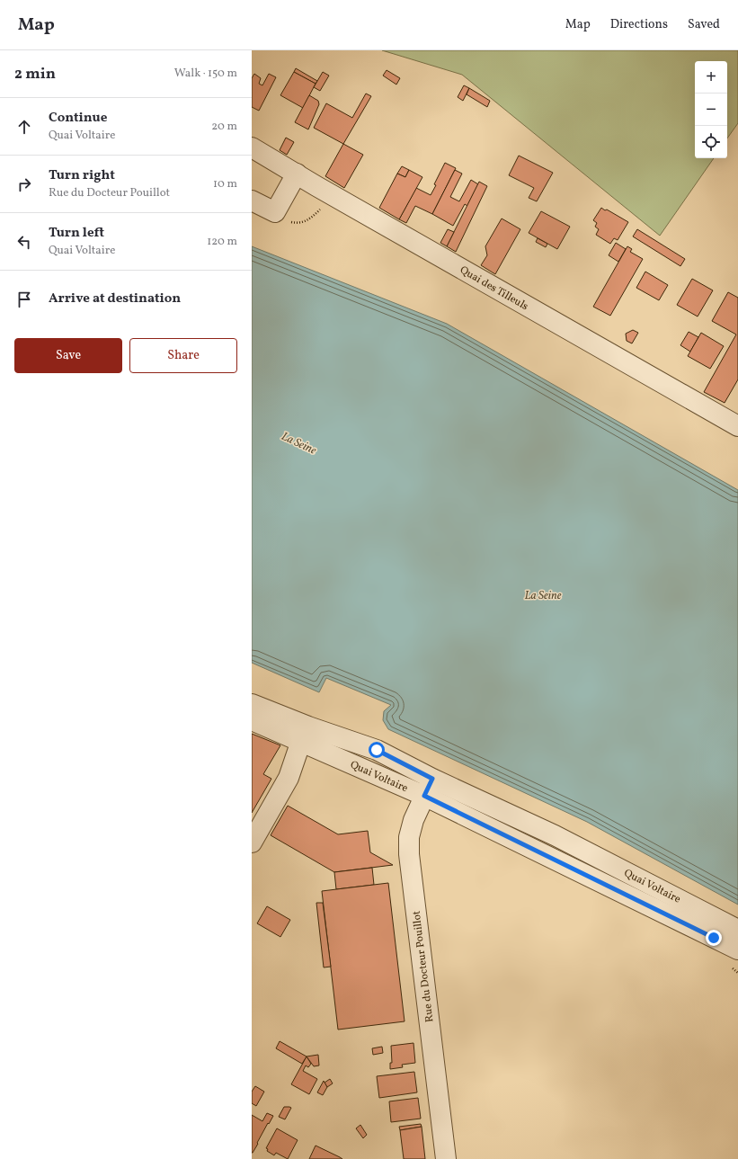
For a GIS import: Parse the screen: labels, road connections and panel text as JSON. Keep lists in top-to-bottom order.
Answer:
{
  "streets": {
    "street": ["Quai des Tilleuls", "Quai Voltaire", "Rue du Docteur Pouillot"]
  },
  "crossings": [
    ["Quai Voltaire", "Rue du Docteur Pouillot"]
  ],
  "water": ["La Seine"],
  "page": {
    "header": "Map",
    "nav": ["Map", "Directions", "Saved"],
    "heading": ["2 min", "Walk · 150 m"],
    "map_buttons": ["+", "−"],
    "list": [
      ["Continue", "Quai Voltaire", "20 m"],
      ["Turn right", "Rue du Docteur Pouillot", "10 m"],
      ["Turn left", "Quai Voltaire", "120 m"],
      "Arrive at destination"
    ],
    "buttons": ["Save", "Share"]
  }
}
